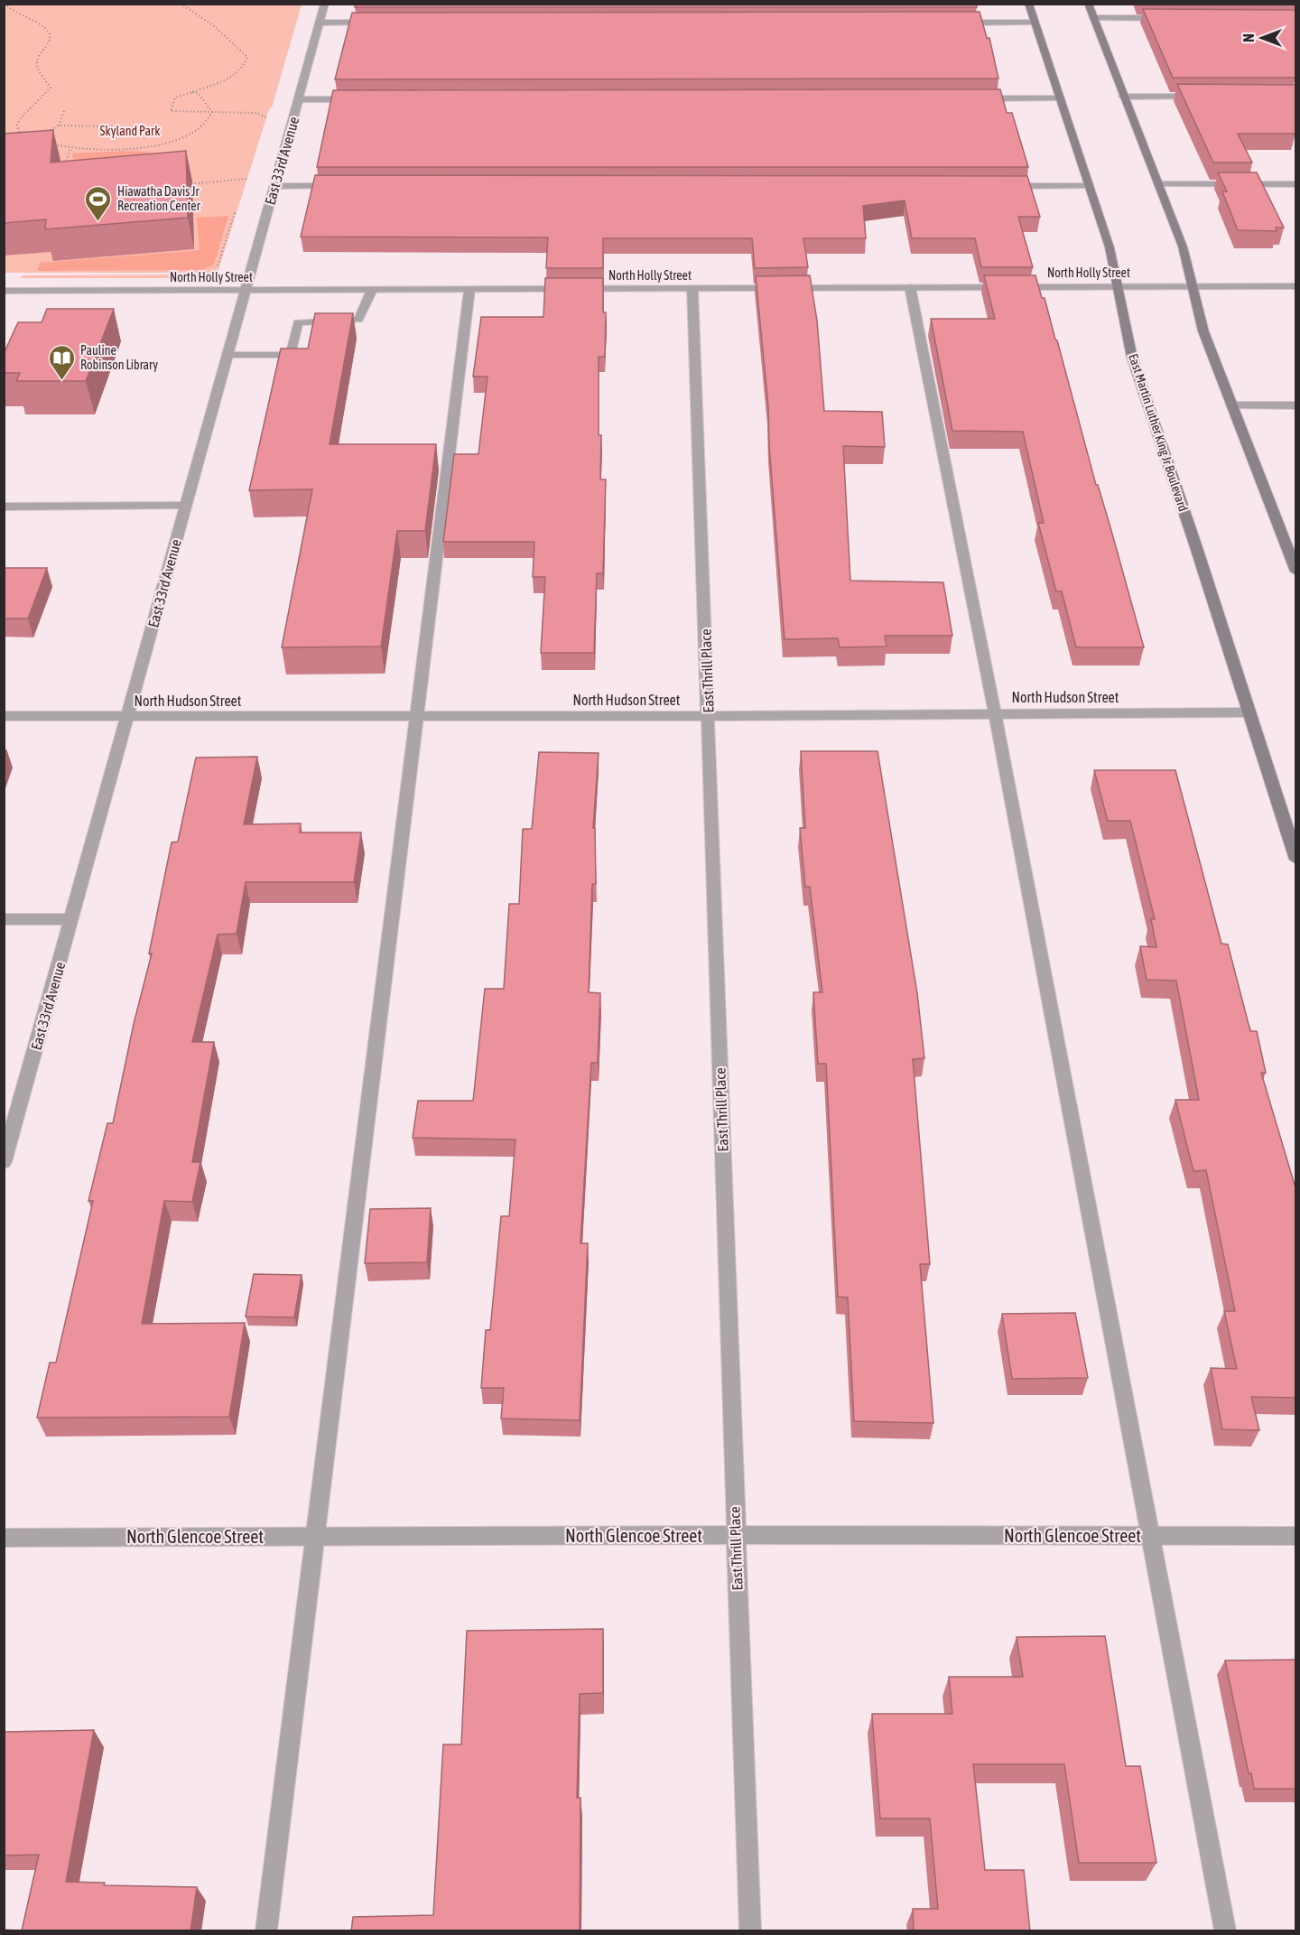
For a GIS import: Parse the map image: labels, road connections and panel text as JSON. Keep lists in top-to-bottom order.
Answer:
{
  "streets": {
    "main road": ["East Martin Luther King Jr Boulevard"],
    "street": [
      "East 33rd Avenue",
      "North Holly Street",
      "East Thrill Place",
      "North Hudson Street",
      "North Glencoe Street"
    ]
  },
  "crossings": [
    ["East 33rd Avenue", "North Holly Street"],
    ["East 33rd Avenue", "North Hudson Street"],
    ["North Holly Street", "East Martin Luther King Jr Boulevard"],
    ["North Holly Street", "East Thrill Place"],
    ["East Martin Luther King Jr Boulevard", "North Hudson Street"],
    ["East Thrill Place", "North Hudson Street"],
    ["East Thrill Place", "North Glencoe Street"]
  ],
  "parks": ["Skyland Park"],
  "places": {
    "sports": ["Hiawatha Davis Jr Recreation Center"],
    "library": ["Pauline Robinson Library"]
  },
  "north": "left"
}
